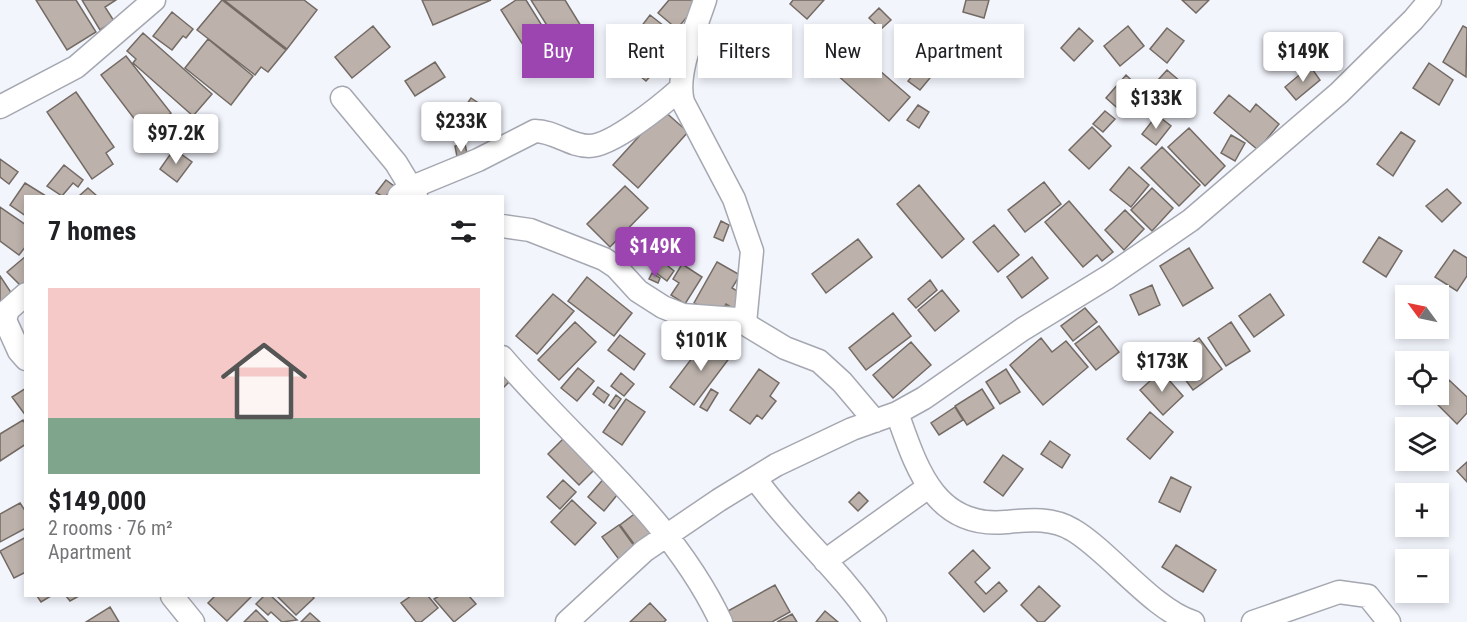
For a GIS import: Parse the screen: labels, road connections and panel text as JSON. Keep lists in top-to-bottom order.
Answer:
{
  "north": "top left",
  "page": {
    "chip": [
      "Buy",
      "Rent",
      "Filters",
      "New",
      "Apartment"
    ],
    "price": [
      "$149K",
      "$133K",
      "$233K",
      "$97.2K",
      "$149K",
      "$101K",
      "$173K"
    ],
    "heading": "7 homes",
    "list": [
      {
        "name": "$149,000",
        "note": "2 rooms · 76 m² · Apartment"
      }
    ],
    "map_buttons": ["+", "−"]
  }
}
